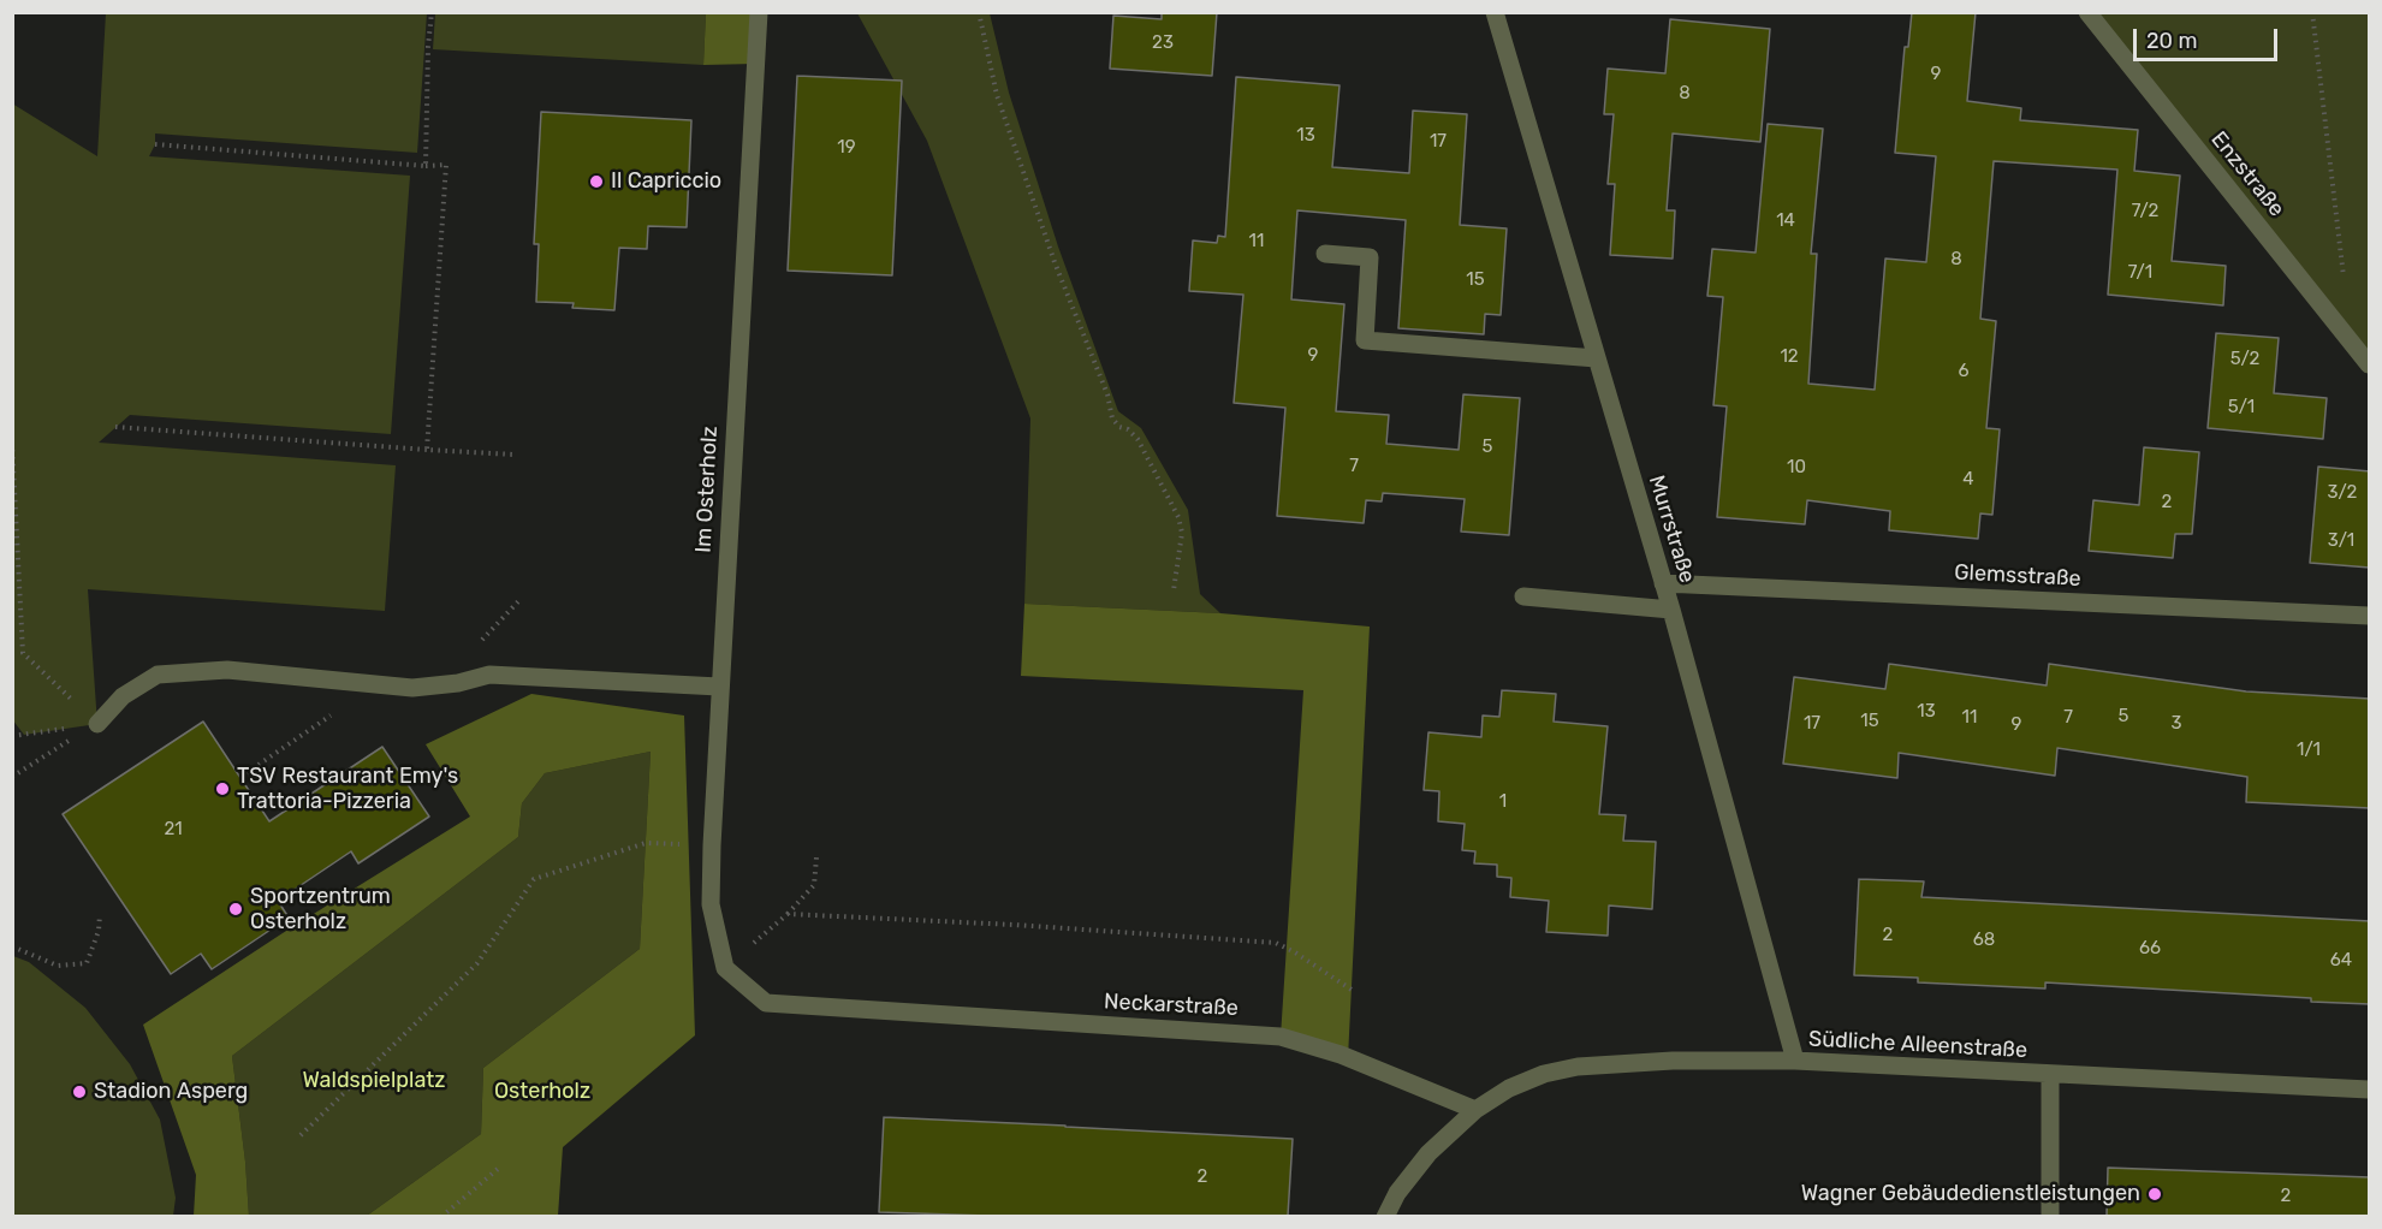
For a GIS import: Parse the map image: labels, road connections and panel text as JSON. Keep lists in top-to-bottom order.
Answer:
{
  "streets": {
    "street": [
      "Enzstraße",
      "Im Osterholz",
      "Murrstraße",
      "Glemsstraße",
      "Neckarstraße",
      "Südliche Alleenstraße"
    ]
  },
  "crossings": [
    ["Im Osterholz", "Neckarstraße"],
    ["Murrstraße", "Glemsstraße"],
    ["Murrstraße", "Südliche Alleenstraße"],
    ["Neckarstraße", "Südliche Alleenstraße"]
  ],
  "parks": ["Waldspielplatz", "Osterholz"],
  "places": [
    "Il Capriccio",
    "TSV Restaurant Emy's Trattoria-Pizzeria",
    "Sportzentrum Osterholz",
    "Stadion Asperg",
    "Wagner Gebäudedienstleistungen"
  ],
  "house_numbers": [
    "23",
    "9",
    "8",
    "13",
    "17",
    "19",
    "7/2",
    "14",
    "11",
    "8",
    "7/1",
    "15",
    "9",
    "12",
    "5/2",
    "6",
    "5/1",
    "5",
    "7",
    "10",
    "4",
    "3/2",
    "2",
    "3/1",
    "13",
    "5",
    "11",
    "7",
    "15",
    "17",
    "3",
    "9",
    "1/1",
    "1",
    "21",
    "2",
    "68",
    "66",
    "64",
    "2",
    "2"
  ],
  "scale_bar": "20 m"
}
